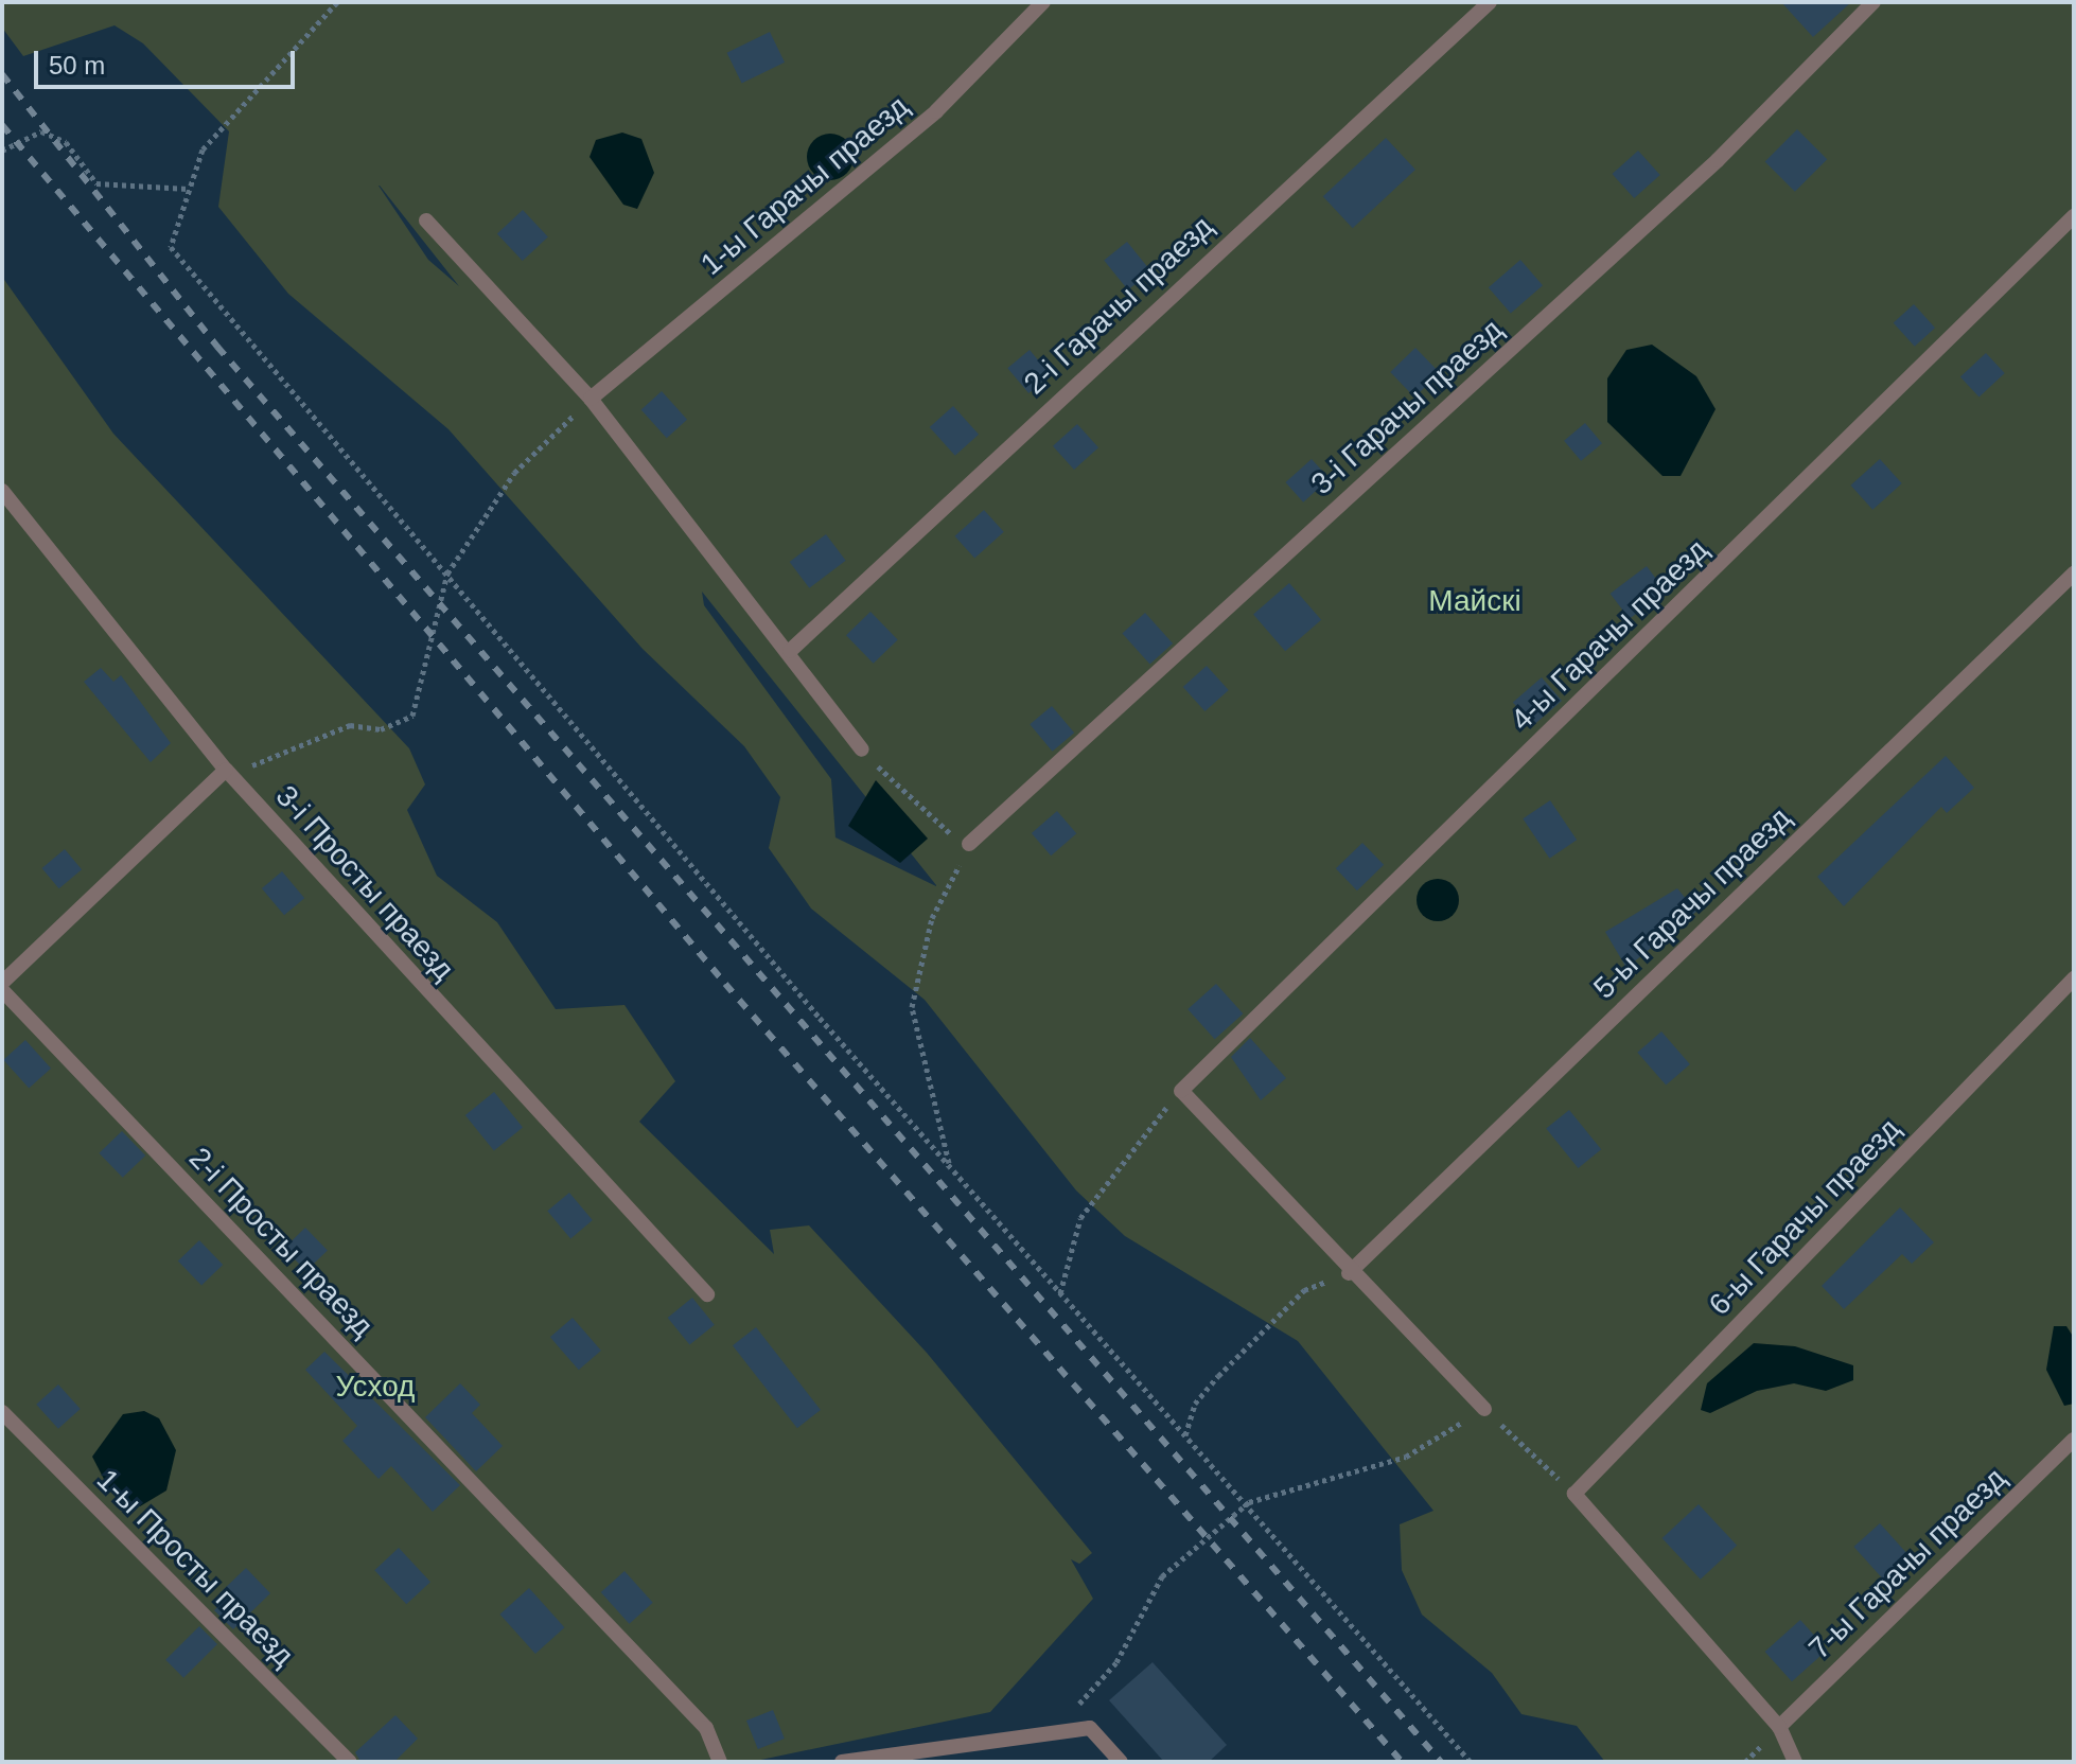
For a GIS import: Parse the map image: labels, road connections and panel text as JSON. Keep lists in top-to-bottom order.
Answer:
{
  "streets": {
    "lane": [
      "1-ы Гарачы праезд",
      "2-і Гарачы праезд",
      "3-і Гарачы праезд",
      "4-ы Гарачы праезд",
      "3-і Просты праезд",
      "5-ы Гарачы праезд",
      "6-ы Гарачы праезд",
      "2-і Просты праезд",
      "7-ы Гарачы праезд",
      "1-ы Просты праезд"
    ]
  },
  "parks": ["Майскі", "Усход"],
  "scale_bar": "50 m"
}
